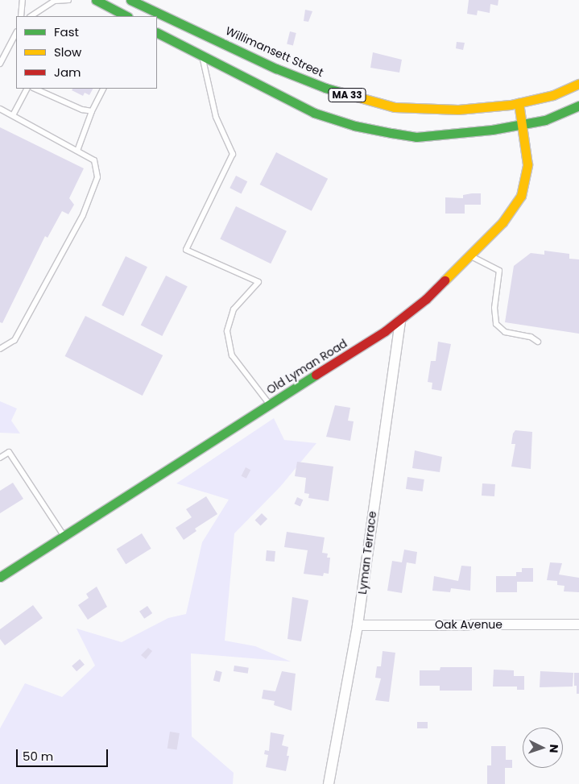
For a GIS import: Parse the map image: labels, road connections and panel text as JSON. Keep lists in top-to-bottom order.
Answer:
{
  "streets": {
    "main road": ["Willimansett Street", "MA 33", "Old Lyman Road"],
    "street": ["Lyman Terrace", "Oak Avenue"]
  },
  "crossings": [
    ["Willimansett Street", "Old Lyman Road"],
    ["MA 33", "Old Lyman Road"],
    ["Old Lyman Road", "Lyman Terrace"],
    ["Lyman Terrace", "Oak Avenue"]
  ],
  "legend": ["Fast", "Slow", "Jam"],
  "scale_bar": "50 m",
  "north": "right"
}
